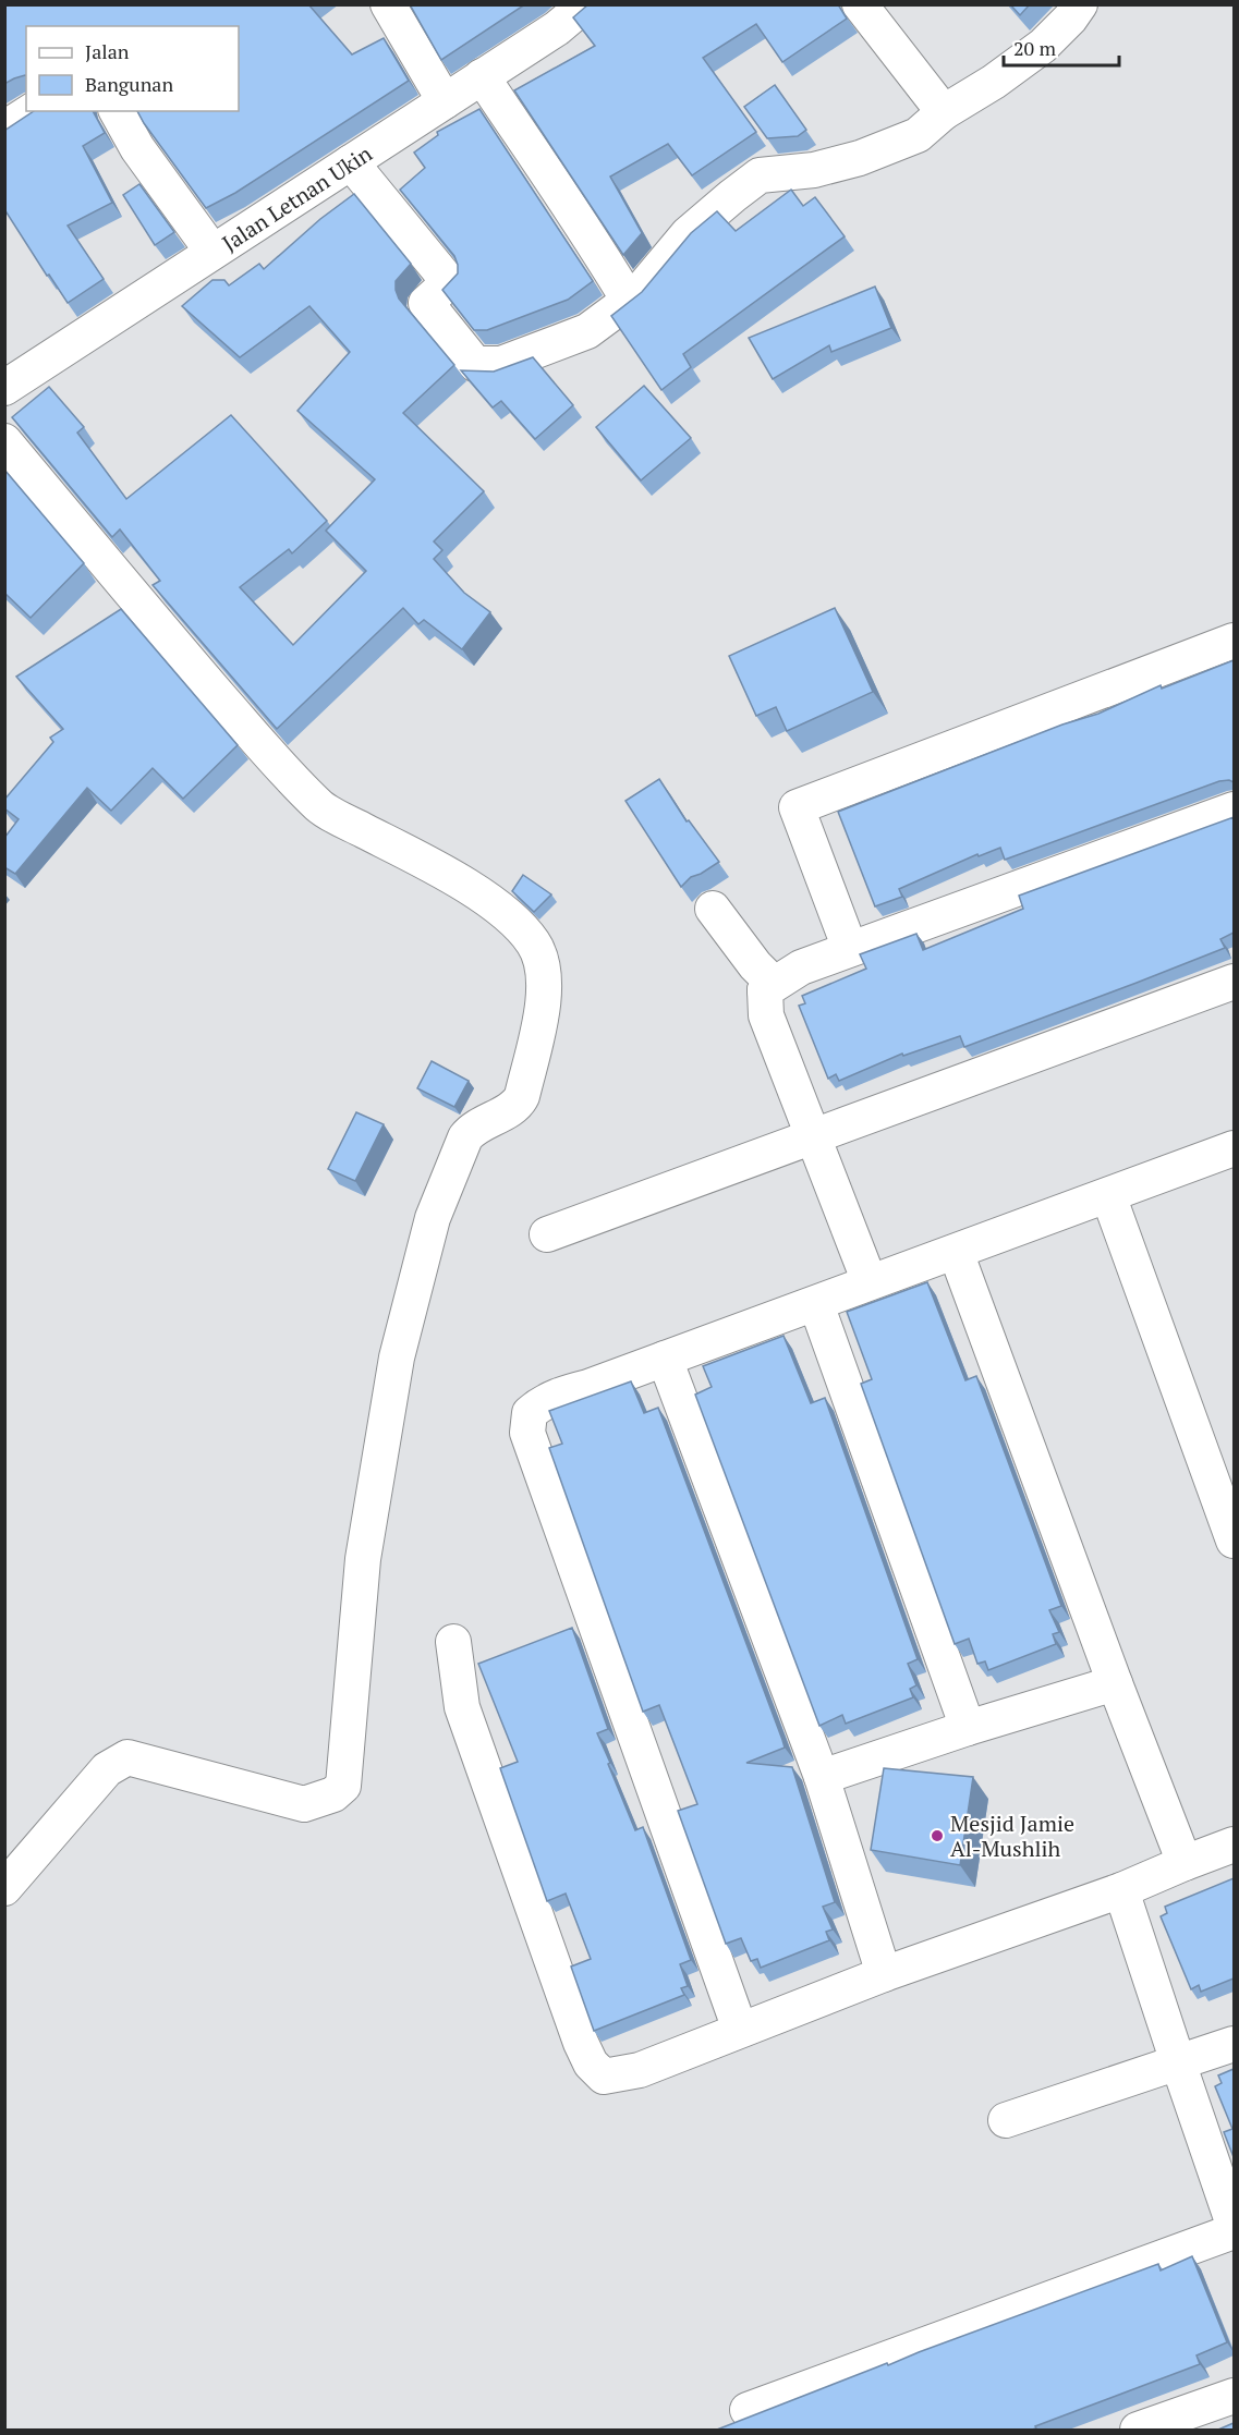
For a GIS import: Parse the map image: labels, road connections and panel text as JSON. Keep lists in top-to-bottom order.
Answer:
{
  "streets": {
    "street": ["Jalan Letnan Ukin"]
  },
  "places": ["Mesjid Jamie Al-Mushlih"],
  "legend": ["Jalan", "Bangunan"],
  "scale_bar": "20 m"
}
